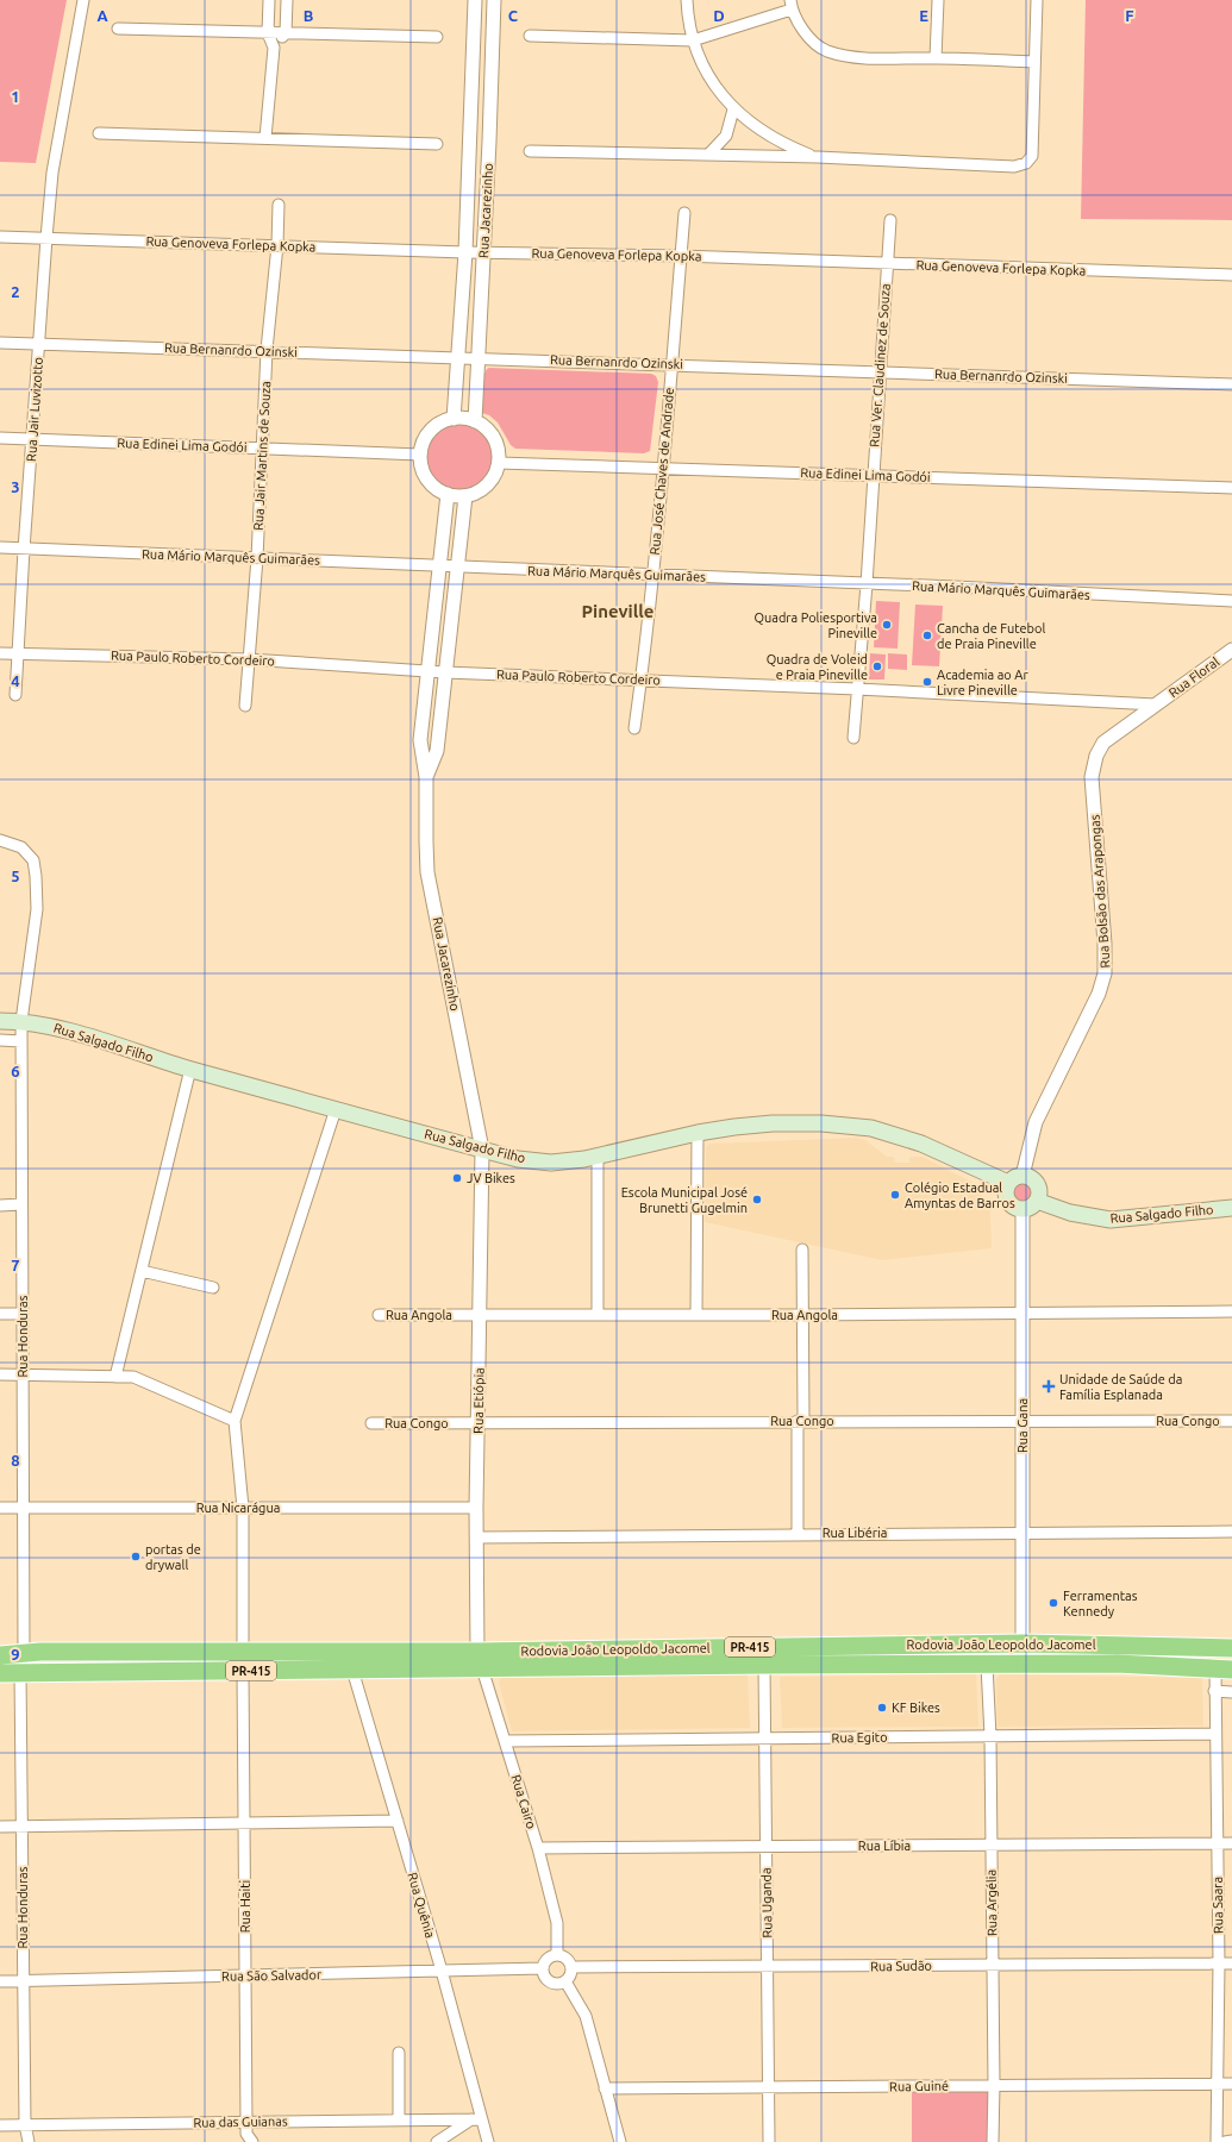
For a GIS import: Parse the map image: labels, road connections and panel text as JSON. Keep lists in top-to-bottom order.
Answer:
{
  "streets": {
    "highway": ["Rodovia João Leopoldo Jacomel", "PR-415"],
    "main road": ["Rua Salgado Filho"],
    "street": [
      "Rua Jacarezinho",
      "Rua Genoveva Forlepa Kopka",
      "Rua Bernanrdo Ozinski",
      "Rua Ver. Claudinez de Souza",
      "Rua Jair Luvizotto",
      "Rua Edinei Lima Godói",
      "Rua Jair Martins de Souza",
      "Rua José Chaves de Andrade",
      "Rua Mário Marquês Guimarães",
      "Rua Paulo Roberto Cordeiro",
      "Rua Floral",
      "Rua Bolsão das Arapongas",
      "Rua Angola",
      "Rua Honduras",
      "Rua Etiópia",
      "Rua Congo",
      "Rua Gana",
      "Rua Nicarágua",
      "Rua Libéria",
      "Rua Egito",
      "Rua Cairo",
      "Rua Líbia",
      "Rua Uganda",
      "Rua Argélia",
      "Rua Quênia",
      "Rua Saara",
      "Rua Haiti",
      "Rua Sudão",
      "Rua São Salvador",
      "Rua Guiné",
      "Rua das Guianas"
    ]
  },
  "crossings": [
    ["Rua Jacarezinho", "Rua Genoveva Forlepa Kopka"],
    ["Rua Jacarezinho", "Rua Bernanrdo Ozinski"],
    ["Rua Jacarezinho", "Rua Edinei Lima Godói"],
    ["Rua Jacarezinho", "Rua Mário Marquês Guimarães"],
    ["Rua Jacarezinho", "Rua Paulo Roberto Cordeiro"],
    ["Rua Jacarezinho", "Rua Salgado Filho"],
    ["Rua Jacarezinho", "Rua Etiópia"],
    ["Rua Genoveva Forlepa Kopka", "Rua Ver. Claudinez de Souza"],
    ["Rua Genoveva Forlepa Kopka", "Rua Jair Luvizotto"],
    ["Rua Genoveva Forlepa Kopka", "Rua Jair Martins de Souza"],
    ["Rua Genoveva Forlepa Kopka", "Rua José Chaves de Andrade"],
    ["Rua Bernanrdo Ozinski", "Rua Ver. Claudinez de Souza"],
    ["Rua Bernanrdo Ozinski", "Rua Jair Luvizotto"],
    ["Rua Bernanrdo Ozinski", "Rua Jair Martins de Souza"],
    ["Rua Bernanrdo Ozinski", "Rua José Chaves de Andrade"],
    ["Rua Ver. Claudinez de Souza", "Rua Edinei Lima Godói"],
    ["Rua Ver. Claudinez de Souza", "Rua Mário Marquês Guimarães"],
    ["Rua Ver. Claudinez de Souza", "Rua Paulo Roberto Cordeiro"],
    ["Rua Jair Luvizotto", "Rua Edinei Lima Godói"],
    ["Rua Jair Luvizotto", "Rua Mário Marquês Guimarães"],
    ["Rua Jair Luvizotto", "Rua Paulo Roberto Cordeiro"],
    ["Rua Edinei Lima Godói", "Rua Jair Martins de Souza"],
    ["Rua Edinei Lima Godói", "Rua José Chaves de Andrade"],
    ["Rua Jair Martins de Souza", "Rua Mário Marquês Guimarães"],
    ["Rua Jair Martins de Souza", "Rua Paulo Roberto Cordeiro"],
    ["Rua José Chaves de Andrade", "Rua Mário Marquês Guimarães"],
    ["Rua José Chaves de Andrade", "Rua Paulo Roberto Cordeiro"],
    ["Rua Paulo Roberto Cordeiro", "Rua Floral"],
    ["Rua Paulo Roberto Cordeiro", "Rua Bolsão das Arapongas"],
    ["Rua Floral", "Rua Bolsão das Arapongas"],
    ["Rua Bolsão das Arapongas", "Rua Salgado Filho"],
    ["Rua Bolsão das Arapongas", "Rua Gana"],
    ["Rua Salgado Filho", "Rua Honduras"],
    ["Rua Salgado Filho", "Rua Etiópia"],
    ["Rua Salgado Filho", "Rua Gana"],
    ["Rua Angola", "Rua Etiópia"],
    ["Rua Angola", "Rua Gana"],
    ["Rua Honduras", "Rua Nicarágua"],
    ["Rua Honduras", "Rodovia João Leopoldo Jacomel"],
    ["Rua Honduras", "Rua São Salvador"],
    ["Rua Honduras", "Rua das Guianas"],
    ["Rua Etiópia", "Rua Congo"],
    ["Rua Etiópia", "Rua Nicarágua"],
    ["Rua Etiópia", "Rua Libéria"],
    ["Rua Etiópia", "Rodovia João Leopoldo Jacomel"],
    ["Rua Etiópia", "Rua Cairo"],
    ["Rua Congo", "Rua Gana"],
    ["Rua Gana", "Rua Libéria"],
    ["Rua Gana", "Rodovia João Leopoldo Jacomel"],
    ["Rodovia João Leopoldo Jacomel", "Rua Cairo"],
    ["Rodovia João Leopoldo Jacomel", "Rua Uganda"],
    ["Rodovia João Leopoldo Jacomel", "Rua Argélia"],
    ["Rodovia João Leopoldo Jacomel", "Rua Quênia"],
    ["Rodovia João Leopoldo Jacomel", "Rua Saara"],
    ["Rodovia João Leopoldo Jacomel", "Rua Haiti"],
    ["Rua Egito", "Rua Cairo"],
    ["Rua Egito", "Rua Uganda"],
    ["Rua Egito", "Rua Argélia"],
    ["Rua Egito", "Rua Saara"],
    ["Rua Cairo", "Rua Líbia"],
    ["Rua Cairo", "Rua Sudão"],
    ["Rua Cairo", "Rua São Salvador"],
    ["Rua Líbia", "Rua Uganda"],
    ["Rua Líbia", "Rua Argélia"],
    ["Rua Líbia", "Rua Saara"],
    ["Rua Uganda", "Rua Sudão"],
    ["Rua Uganda", "Rua Guiné"],
    ["Rua Argélia", "Rua Sudão"],
    ["Rua Argélia", "Rua Guiné"],
    ["Rua Quênia", "Rua São Salvador"],
    ["Rua Quênia", "Rua das Guianas"],
    ["Rua Saara", "Rua Sudão"],
    ["Rua Saara", "Rua Guiné"],
    ["Rua Haiti", "Rua São Salvador"],
    ["Rua Haiti", "Rua das Guianas"],
    ["Rua Sudão", "Rua São Salvador"]
  ],
  "districts": ["Pineville"],
  "places": {
    "other": [
      "Quadra Poliesportiva Pineville",
      "Cancha de Futebol de Praia Pineville",
      "Quadra de Voleid e Praia Pineville",
      "Academia ao Ar Livre Pineville",
      "JV Bikes",
      "Colégio Estadual Amyntas de Barros",
      "Escola Municipal José Brunetti Gugelmin",
      "portas de drywall",
      "Ferramentas Kennedy",
      "KF Bikes"
    ],
    "health": ["Unidade de Saúde da Família Esplanada"]
  },
  "grid": {
    "columns": [
      "A",
      "B",
      "C",
      "D",
      "E",
      "F"
    ],
    "rows": [
      "1",
      "2",
      "3",
      "4",
      "5",
      "6",
      "7",
      "8",
      "9"
    ]
  }
}
